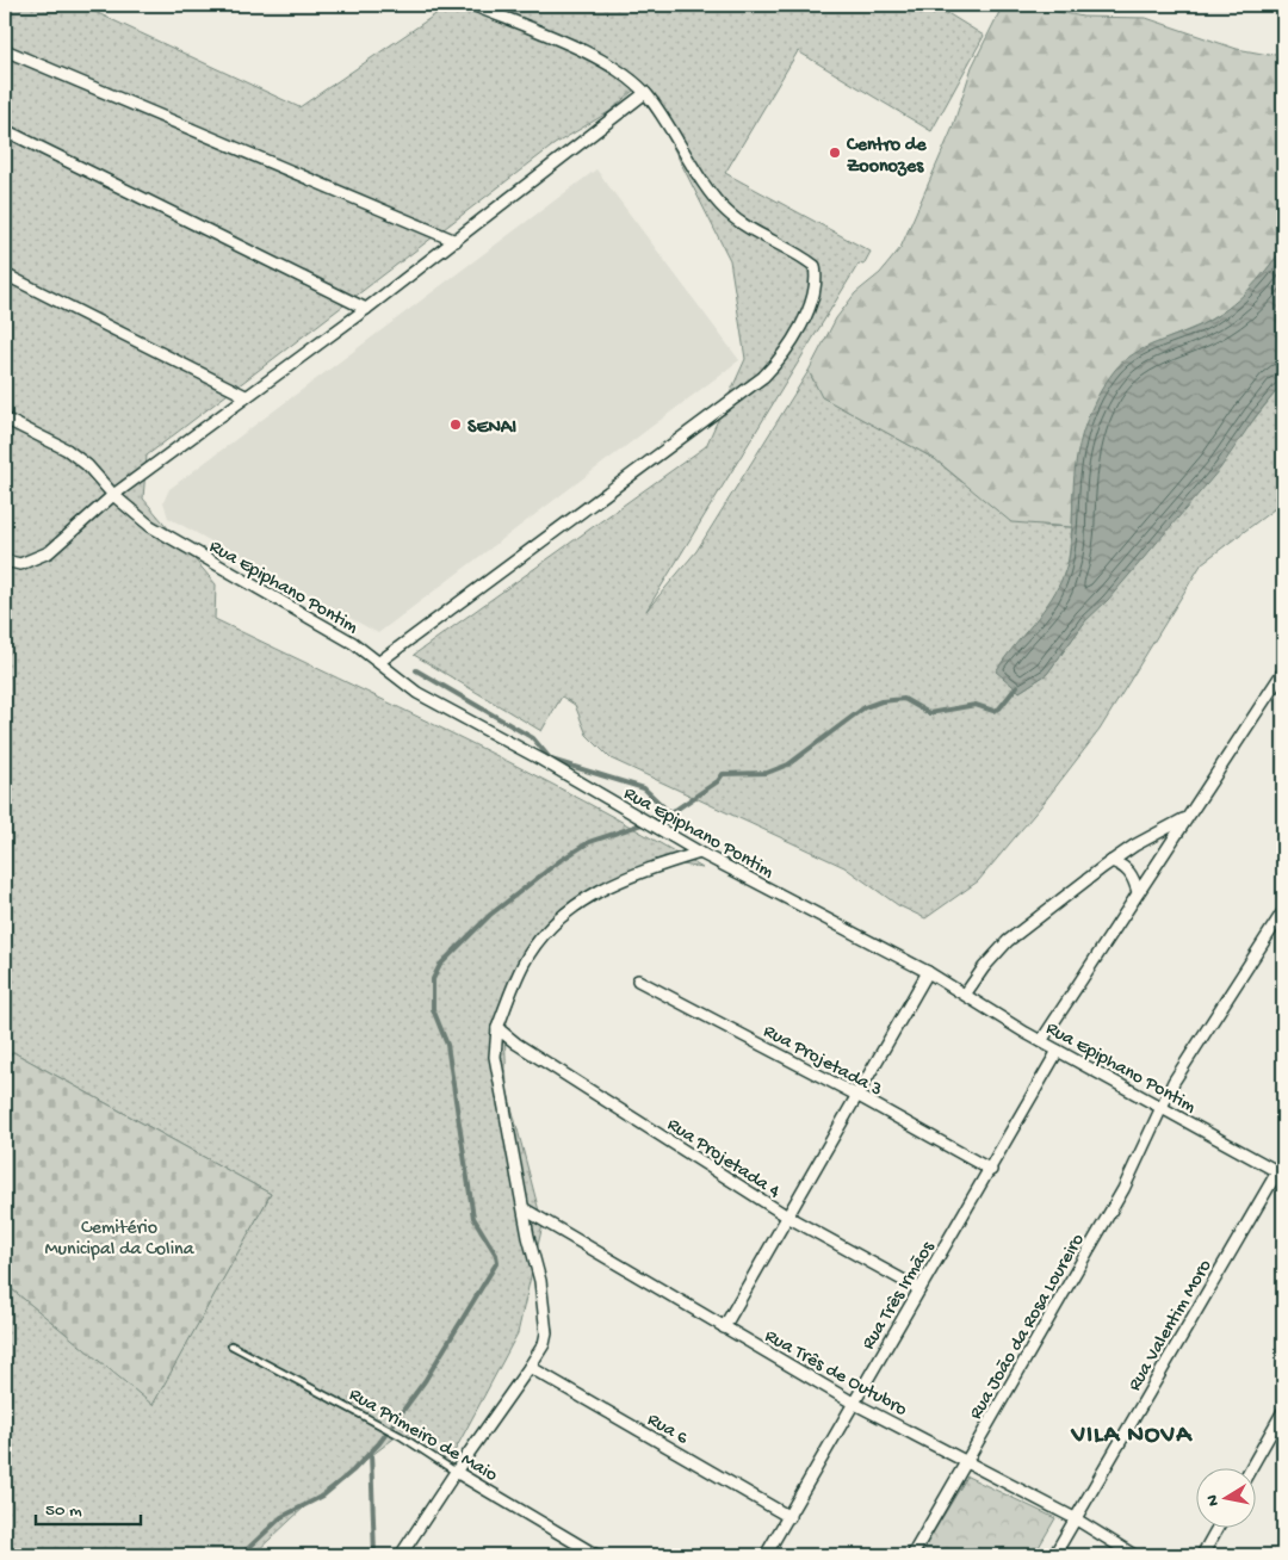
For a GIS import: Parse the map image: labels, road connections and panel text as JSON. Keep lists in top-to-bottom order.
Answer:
{
  "streets": {
    "street": [
      "Rua Epiphano Pontim",
      "Rua Projetada 3",
      "Rua Projetada 4",
      "Rua Três Irmãos",
      "Rua Valentim Moro",
      "Rua João da Rosa Loureiro",
      "Rua Três de Outubro",
      "Rua 6",
      "Rua Primeiro de Maio"
    ]
  },
  "crossings": [
    ["Rua Epiphano Pontim", "Rua Três Irmãos"],
    ["Rua Epiphano Pontim", "Rua Valentim Moro"],
    ["Rua Epiphano Pontim", "Rua João da Rosa Loureiro"],
    ["Rua Projetada 3", "Rua Três Irmãos"],
    ["Rua Projetada 4", "Rua Três Irmãos"],
    ["Rua Três Irmãos", "Rua Três de Outubro"],
    ["Rua Três Irmãos", "Rua 6"],
    ["Rua Valentim Moro", "Rua Três de Outubro"],
    ["Rua João da Rosa Loureiro", "Rua Três de Outubro"]
  ],
  "districts": ["VILA NOVA"],
  "parks": ["Cemitério Municipal da Colina"],
  "places": ["Centro de Zoonozes", "SENAI"],
  "scale_bar": "50 m",
  "north": "left"
}
